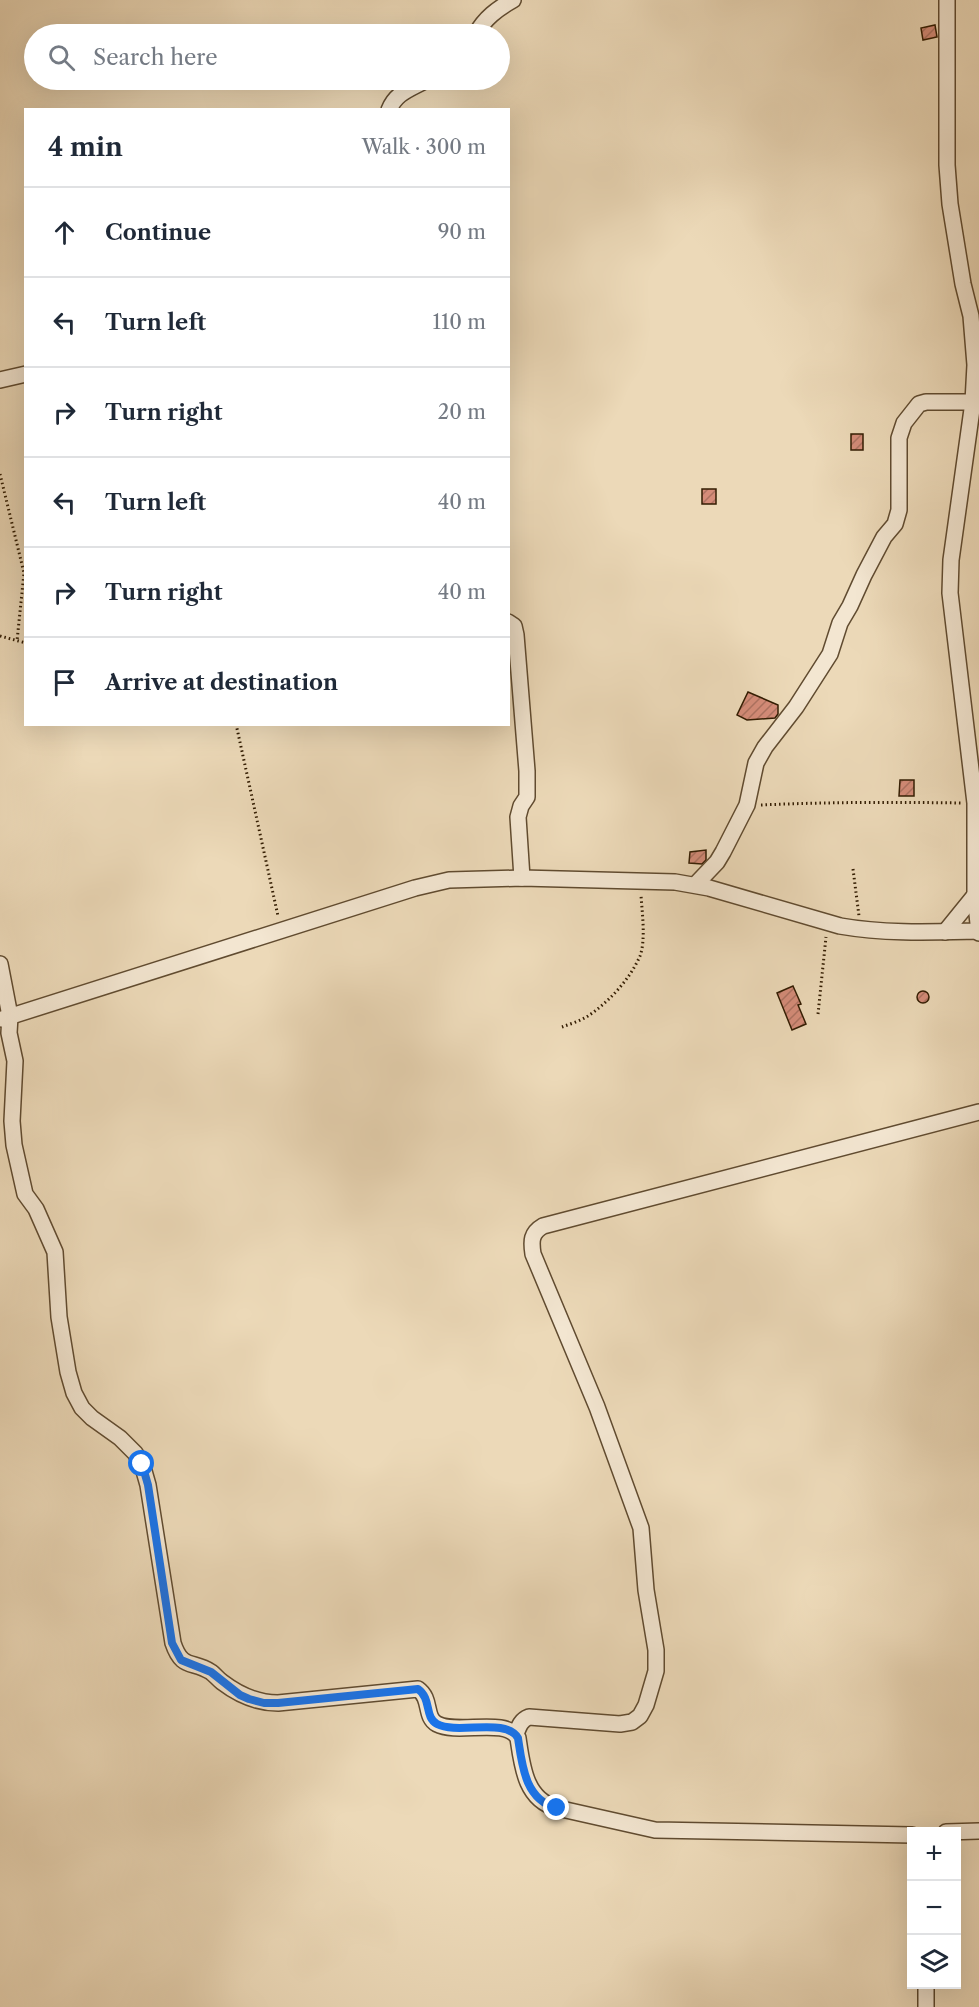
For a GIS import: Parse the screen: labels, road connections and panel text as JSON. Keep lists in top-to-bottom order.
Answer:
{
  "page": {
    "search": "Search here",
    "heading": ["4 min", "Walk · 300 m"],
    "list": [
      ["Continue", "90 m"],
      ["Turn left", "110 m"],
      ["Turn right", "20 m"],
      ["Turn left", "40 m"],
      ["Turn right", "40 m"],
      "Arrive at destination"
    ],
    "map_buttons": ["+", "−"]
  }
}
